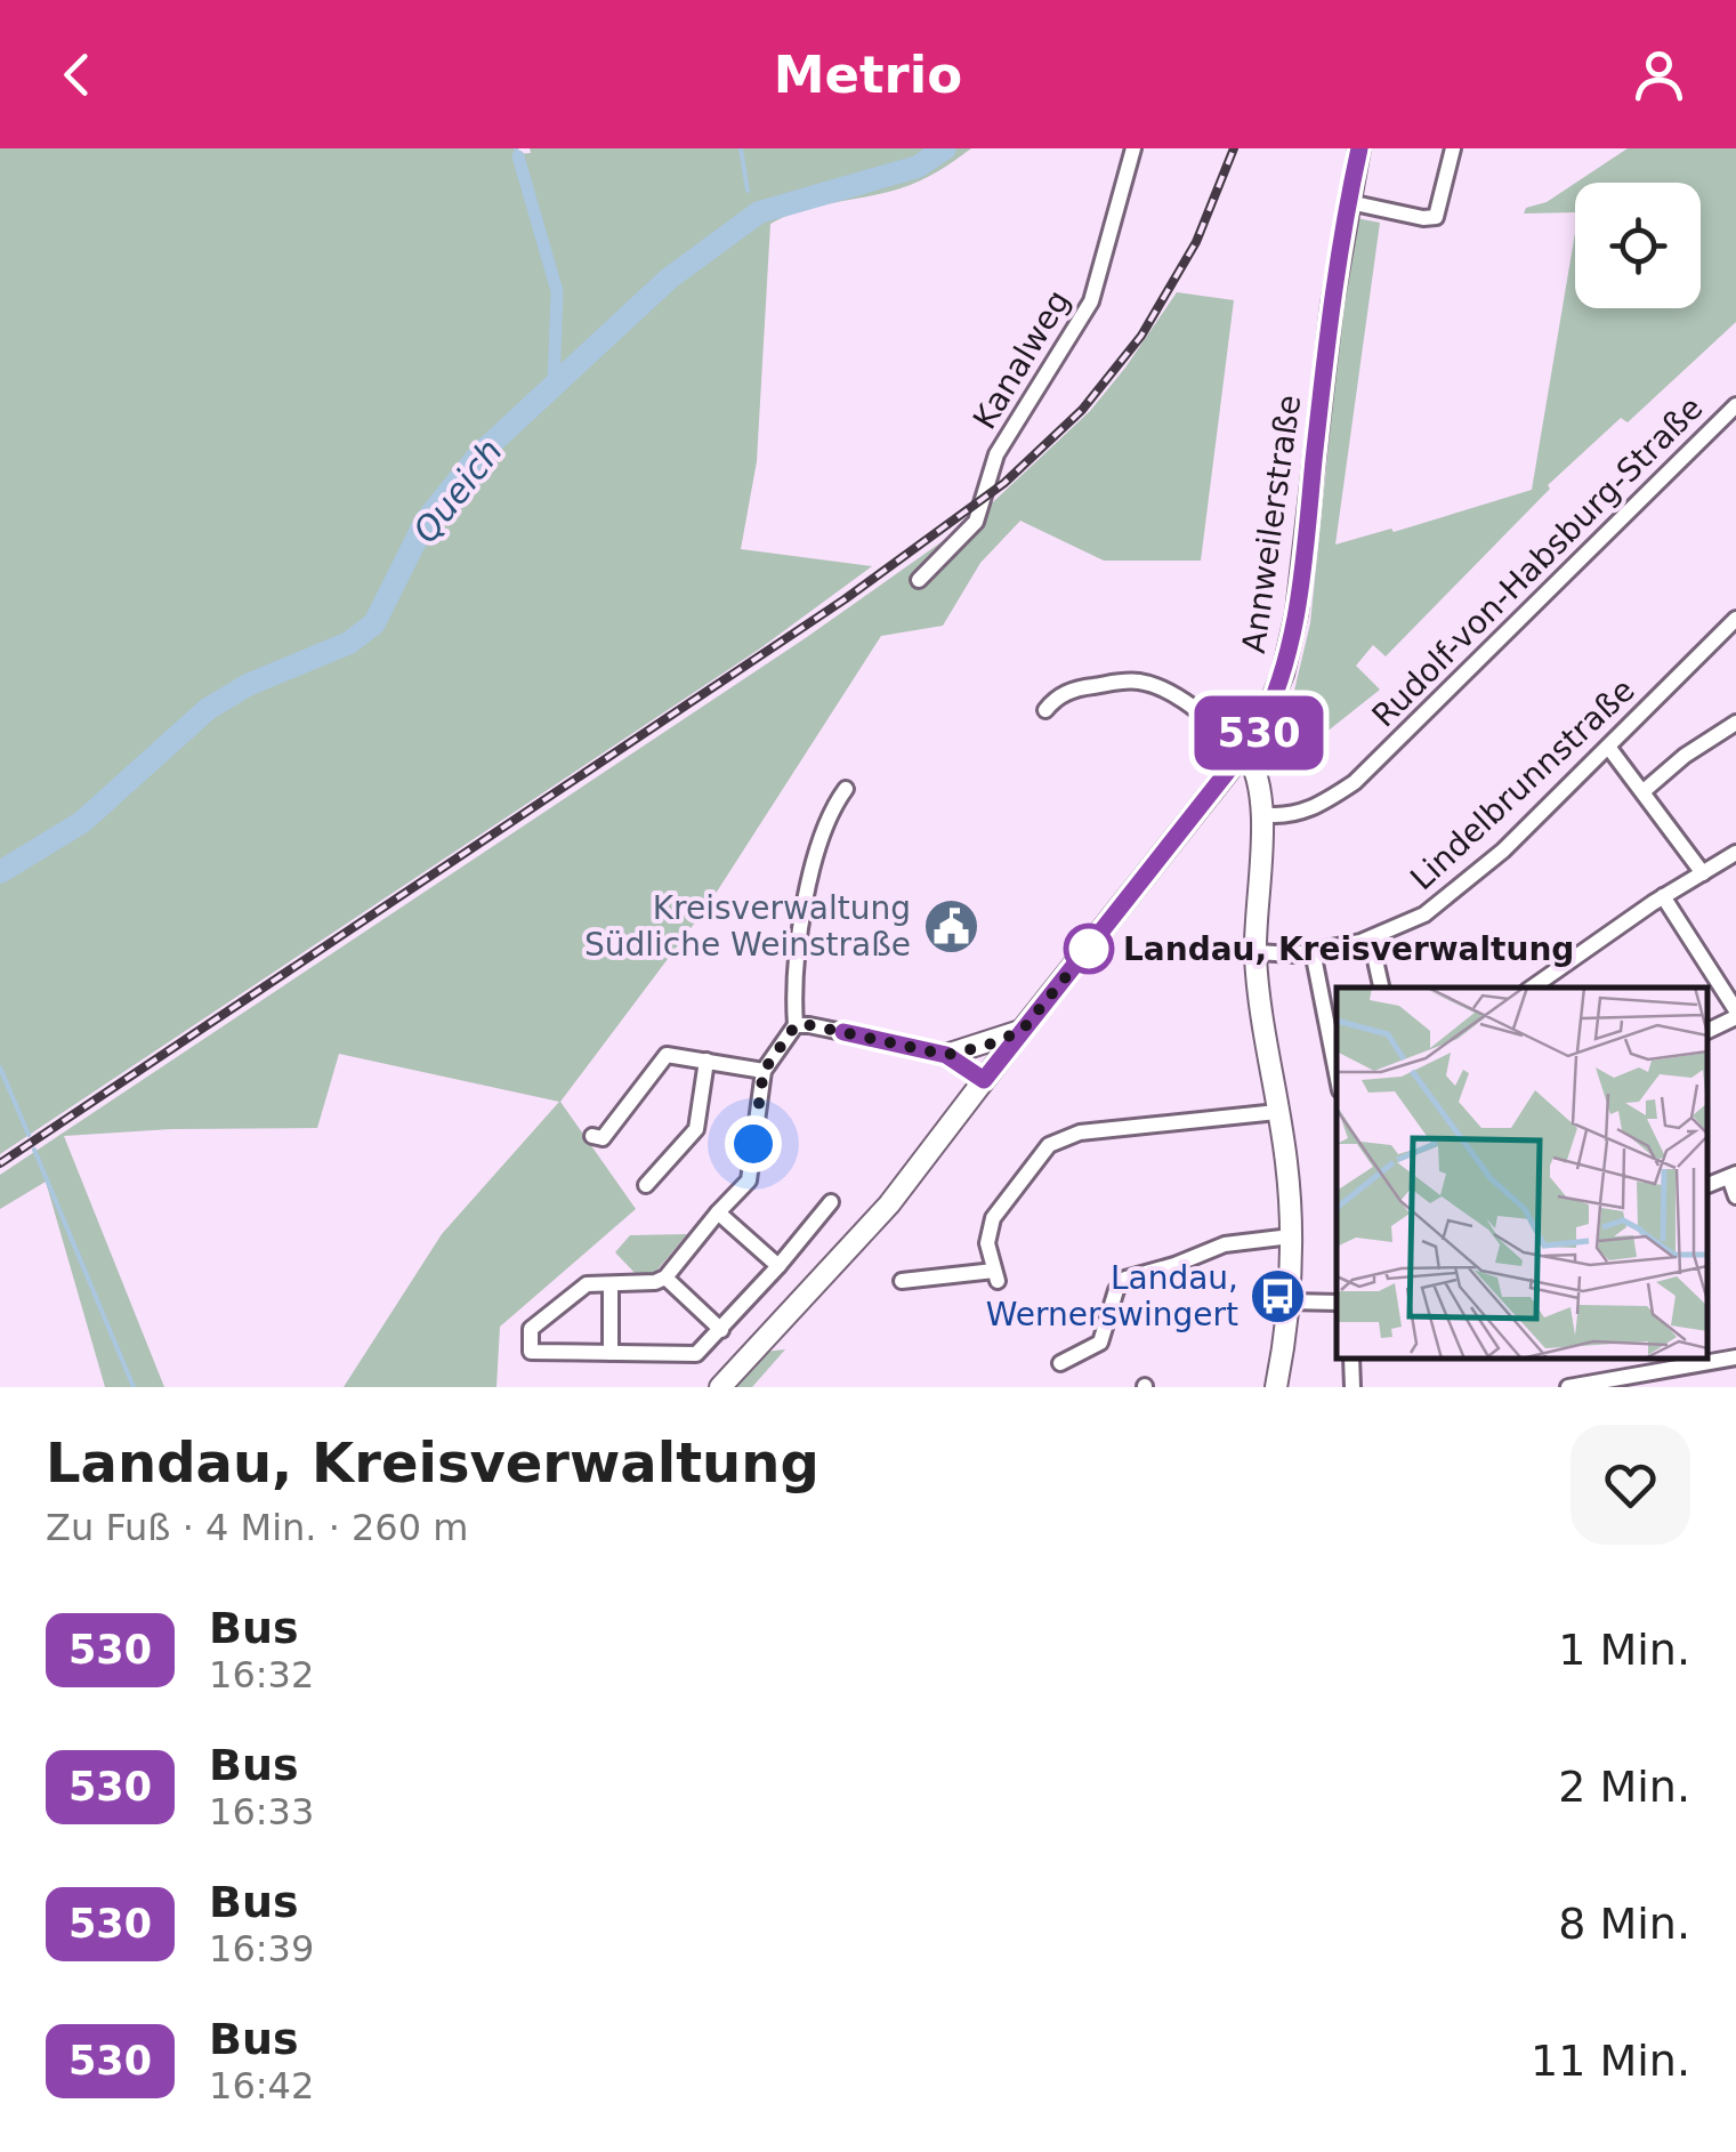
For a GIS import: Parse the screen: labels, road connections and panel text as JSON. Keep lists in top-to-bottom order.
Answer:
{
  "streets": {
    "street": [
      "Kanalweg",
      "Annweilerstraße",
      "Rudolf-von-Habsburg-Straße",
      "Lindelbrunnstraße"
    ]
  },
  "water": ["Queich"],
  "places": {
    "public building": ["Kreisverwaltung Südliche Weinstraße"],
    "other": ["Landau, Kreisverwaltung"],
    "bus stop": ["Landau, Wernerswingert"]
  },
  "lines": ["bus line 530"],
  "page": {
    "header": "Metrio",
    "on_map": "530",
    "heading": ["Landau, Kreisverwaltung", "Zu Fuß · 4 Min. · 260 m"],
    "list": [
      {
        "mark": "530",
        "name": "Bus",
        "note": "16:32",
        "value": "1 Min."
      },
      {
        "mark": "530",
        "name": "Bus",
        "note": "16:33",
        "value": "2 Min."
      },
      {
        "mark": "530",
        "name": "Bus",
        "note": "16:39",
        "value": "8 Min."
      },
      {
        "mark": "530",
        "name": "Bus",
        "note": "16:42",
        "value": "11 Min."
      }
    ]
  }
}
